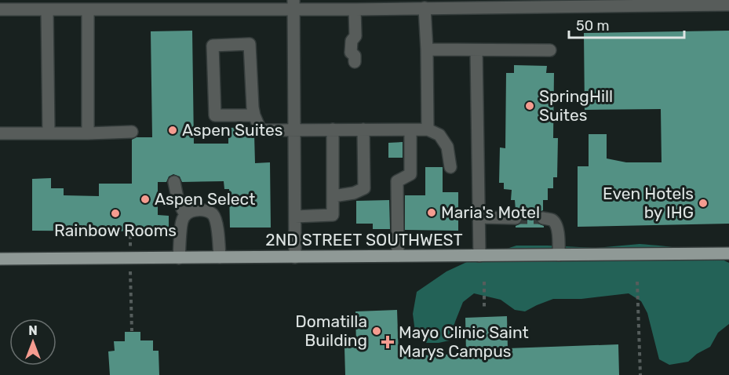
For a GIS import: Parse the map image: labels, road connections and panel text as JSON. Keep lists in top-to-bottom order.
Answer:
{
  "streets": {
    "main road": ["2ND STREET SOUTHWEST"]
  },
  "places": {
    "other": [
      "SpringHill Suites",
      "Aspen Suites",
      "Aspen Select",
      "Even Hotels by IHG",
      "Maria's Motel",
      "Rainbow Rooms",
      "Domatilla Building"
    ],
    "health": ["Mayo Clinic Saint Marys Campus"]
  },
  "scale_bar": "50 m",
  "north": "top"
}
